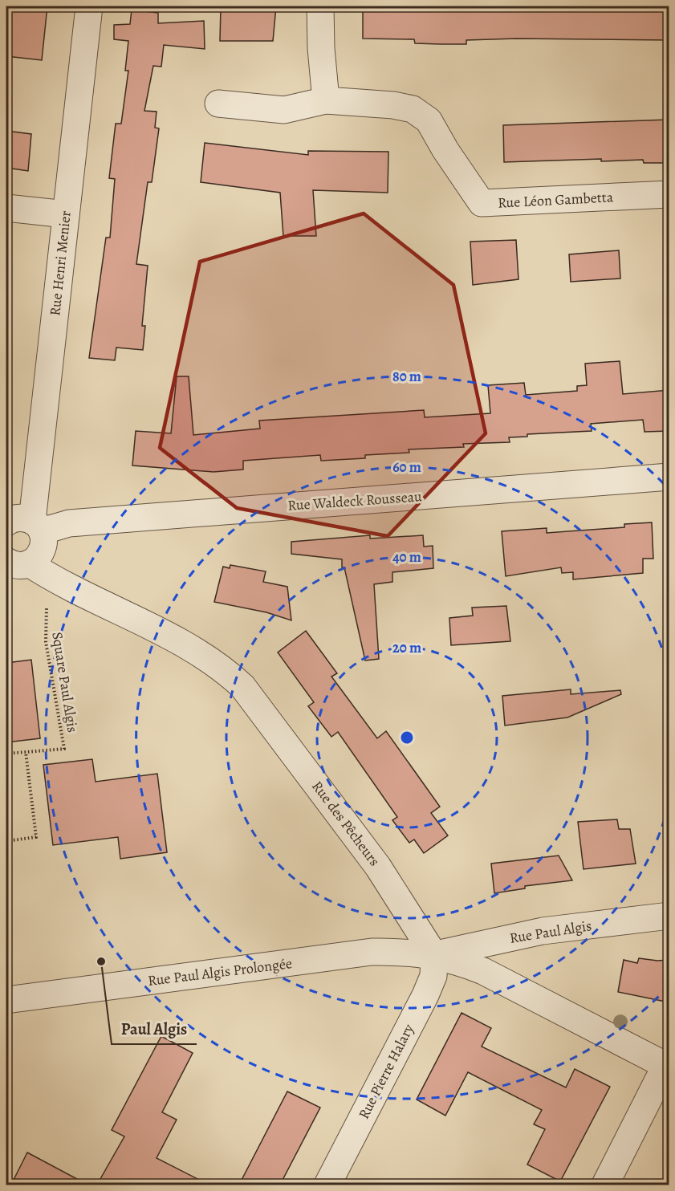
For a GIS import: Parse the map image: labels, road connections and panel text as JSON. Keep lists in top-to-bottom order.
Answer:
{
  "streets": {
    "street": [
      "Rue Léon Gambetta",
      "Rue Henri Menier",
      "Rue Waldeck Rousseau",
      "Rue des Pêcheurs",
      "Rue Paul Algis",
      "Rue Paul Algis Prolongée",
      "Rue Pierre Halary"
    ],
    "path": ["Square Paul Algis"]
  },
  "crossings": [
    ["Rue Henri Menier", "Rue Waldeck Rousseau"],
    ["Rue Henri Menier", "Rue des Pêcheurs"],
    ["Square Paul Algis", "Rue des Pêcheurs"],
    ["Rue des Pêcheurs", "Rue Paul Algis"],
    ["Rue des Pêcheurs", "Rue Paul Algis Prolongée"],
    ["Rue des Pêcheurs", "Rue Pierre Halary"],
    ["Rue Paul Algis", "Rue Paul Algis Prolongée"],
    ["Rue Paul Algis", "Rue Pierre Halary"],
    ["Rue Paul Algis Prolongée", "Rue Pierre Halary"]
  ],
  "places": ["Paul Algis"],
  "rings": [
    "80 m",
    "60 m",
    "40 m",
    "20 m"
  ]
}
